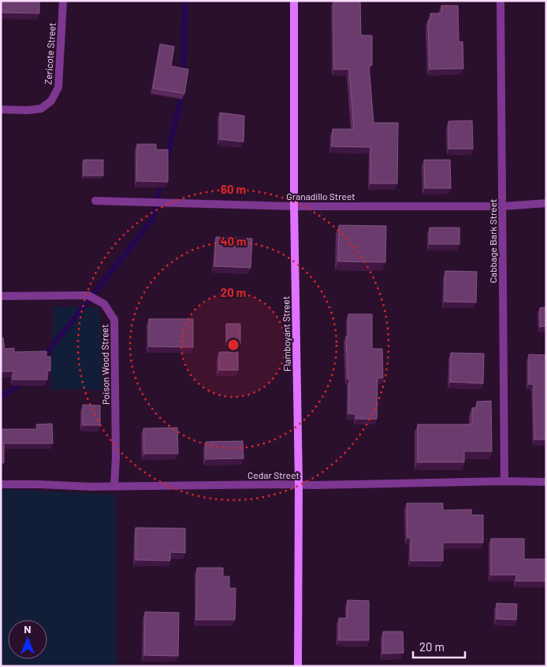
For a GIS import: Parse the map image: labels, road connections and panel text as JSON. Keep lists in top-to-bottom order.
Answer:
{
  "streets": {
    "street": [
      "Zericote Street",
      "Granadillo Street",
      "Cabbage Bark Street",
      "Flamboyant Street",
      "Poison Wood Street",
      "Cedar Street"
    ]
  },
  "crossings": [
    ["Granadillo Street", "Cabbage Bark Street"],
    ["Granadillo Street", "Flamboyant Street"],
    ["Cabbage Bark Street", "Cedar Street"],
    ["Flamboyant Street", "Cedar Street"],
    ["Poison Wood Street", "Cedar Street"]
  ],
  "scale_bar": "20 m",
  "north": "top",
  "rings": ["60 m", "40 m", "20 m"]
}
